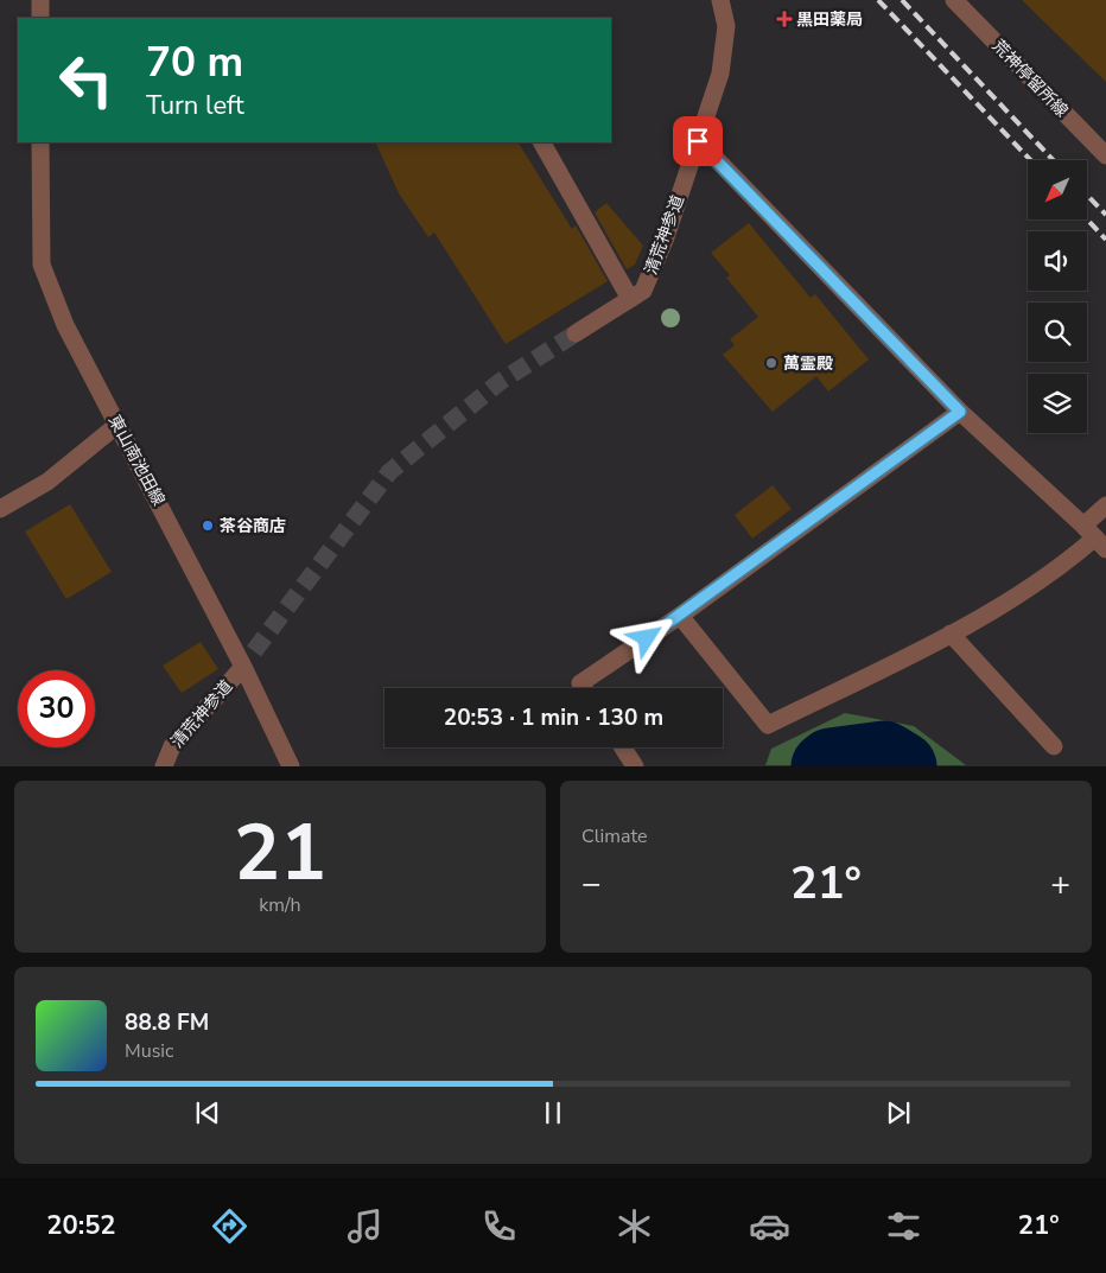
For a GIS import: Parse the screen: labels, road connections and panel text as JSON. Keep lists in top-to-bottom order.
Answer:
{
  "streets": {
    "street": ["荒神停留所線", "清荒神参道", "東山南池田線"]
  },
  "crossings": [
    ["清荒神参道", "東山南池田線"]
  ],
  "places": {
    "health": ["黒田薬局"],
    "other": ["萬霊殿", "茶谷商店"]
  },
  "north": "bottom left",
  "page": {
    "turn": ["70 m", "Turn left"],
    "limit": "30",
    "trip": "20:53 · 1 min · 130 m",
    "tile": [
      ["21", "km/h"],
      "Climate"
    ],
    "heat": ["−", "21°", "+"],
    "song": ["88.8 FM", "Music"],
    "tabs": ["20:52", "21°"]
  }
}
